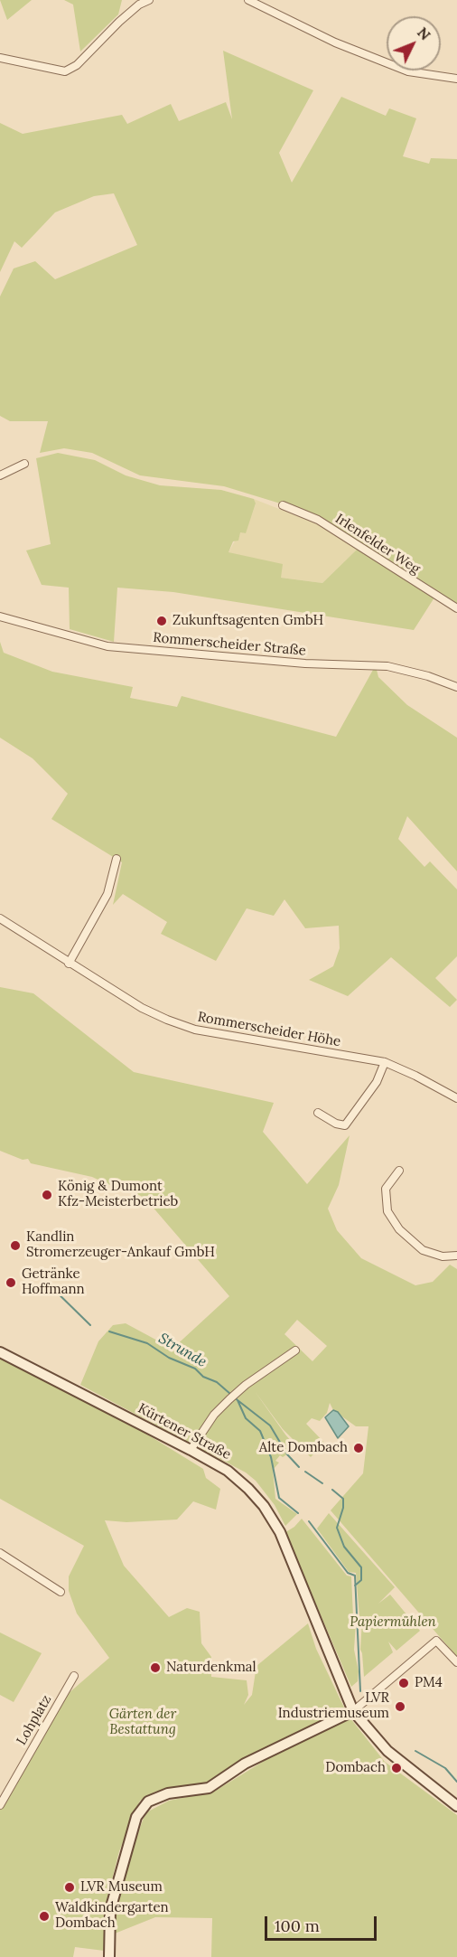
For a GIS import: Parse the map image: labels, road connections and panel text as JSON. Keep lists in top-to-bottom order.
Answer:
{
  "streets": {
    "main road": ["Kürtener Straße"],
    "street": [
      "Irlenfelder Weg",
      "Rommerscheider Straße",
      "Rommerscheider Höhe",
      "Lohplatz"
    ]
  },
  "water": ["Strunde"],
  "parks": ["Papiermühlen", "Gärten der Bestattung"],
  "places": [
    "Zukunftsagenten GmbH",
    "König & Dumont Kfz-Meisterbetrieb",
    "Kandlin Stromerzeuger-Ankauf GmbH",
    "Getränke Hoffmann",
    "Alte Dombach",
    "Naturdenkmal",
    "PM4",
    "LVR Industriemuseum",
    "Dombach",
    "LVR Museum",
    "Waldkindergarten Dombach"
  ],
  "scale_bar": "100 m",
  "north": "top right"
}
